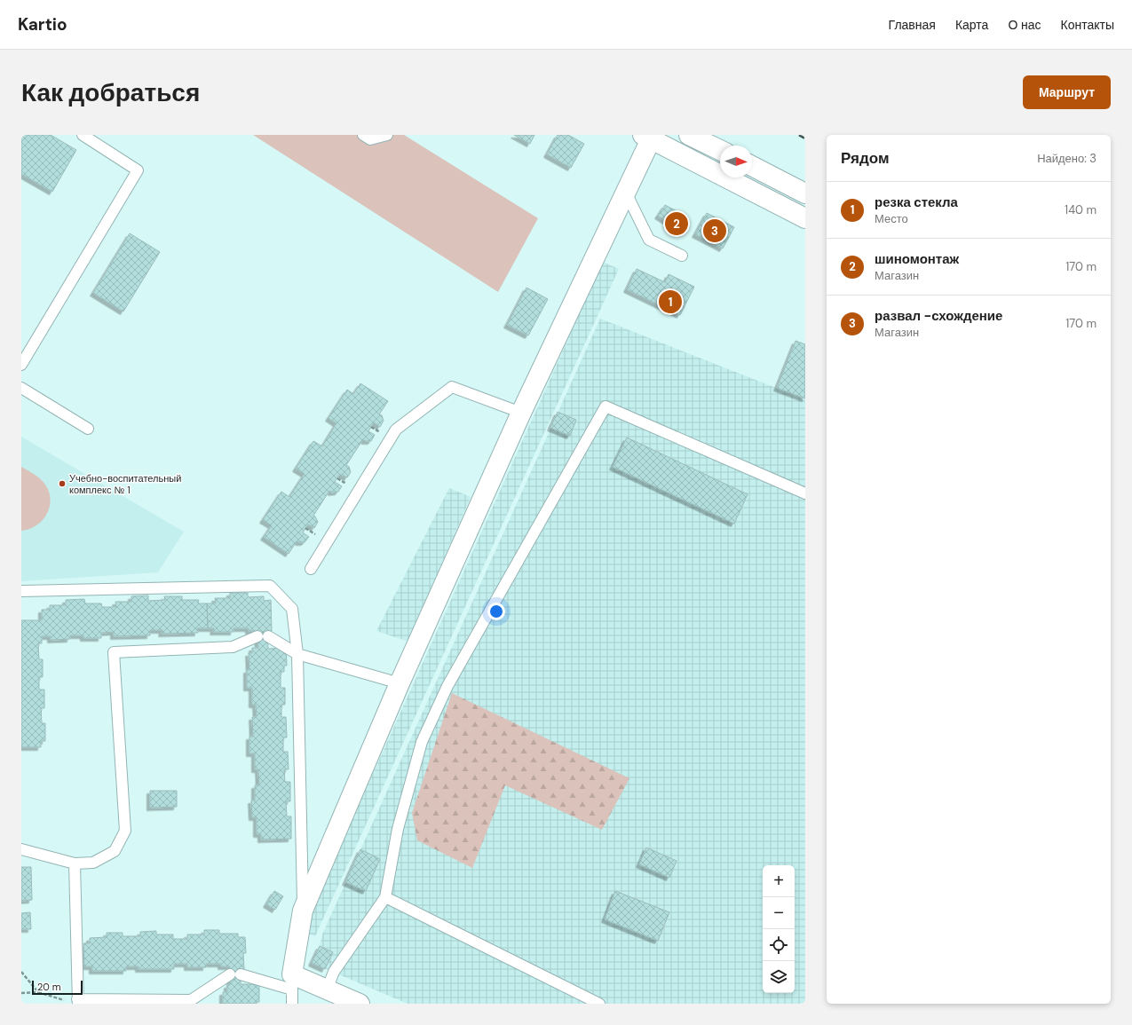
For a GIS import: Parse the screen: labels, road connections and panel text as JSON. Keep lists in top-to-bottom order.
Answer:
{
  "places": ["Учебно-воспитательный комплекс № 1"],
  "scale_bar": "20 m",
  "north": "right",
  "page": {
    "header": "Kartio",
    "nav": [
      "Главная",
      "Карта",
      "О нас",
      "Контакты"
    ],
    "buttons": "Маршрут",
    "title": "Как добраться",
    "heading": ["Рядом", "Найдено: 3"],
    "list": [
      {
        "mark": "1",
        "name": "резка стекла",
        "note": "Место",
        "value": "140 m"
      },
      {
        "mark": "2",
        "name": "шиномонтаж",
        "note": "Магазин",
        "value": "170 m"
      },
      {
        "mark": "3",
        "name": "развал -схождение",
        "note": "Магазин",
        "value": "170 m"
      }
    ],
    "pins": ["2", "3", "1"],
    "map_buttons": ["+", "−"],
    "scale": "20 m"
  }
}
